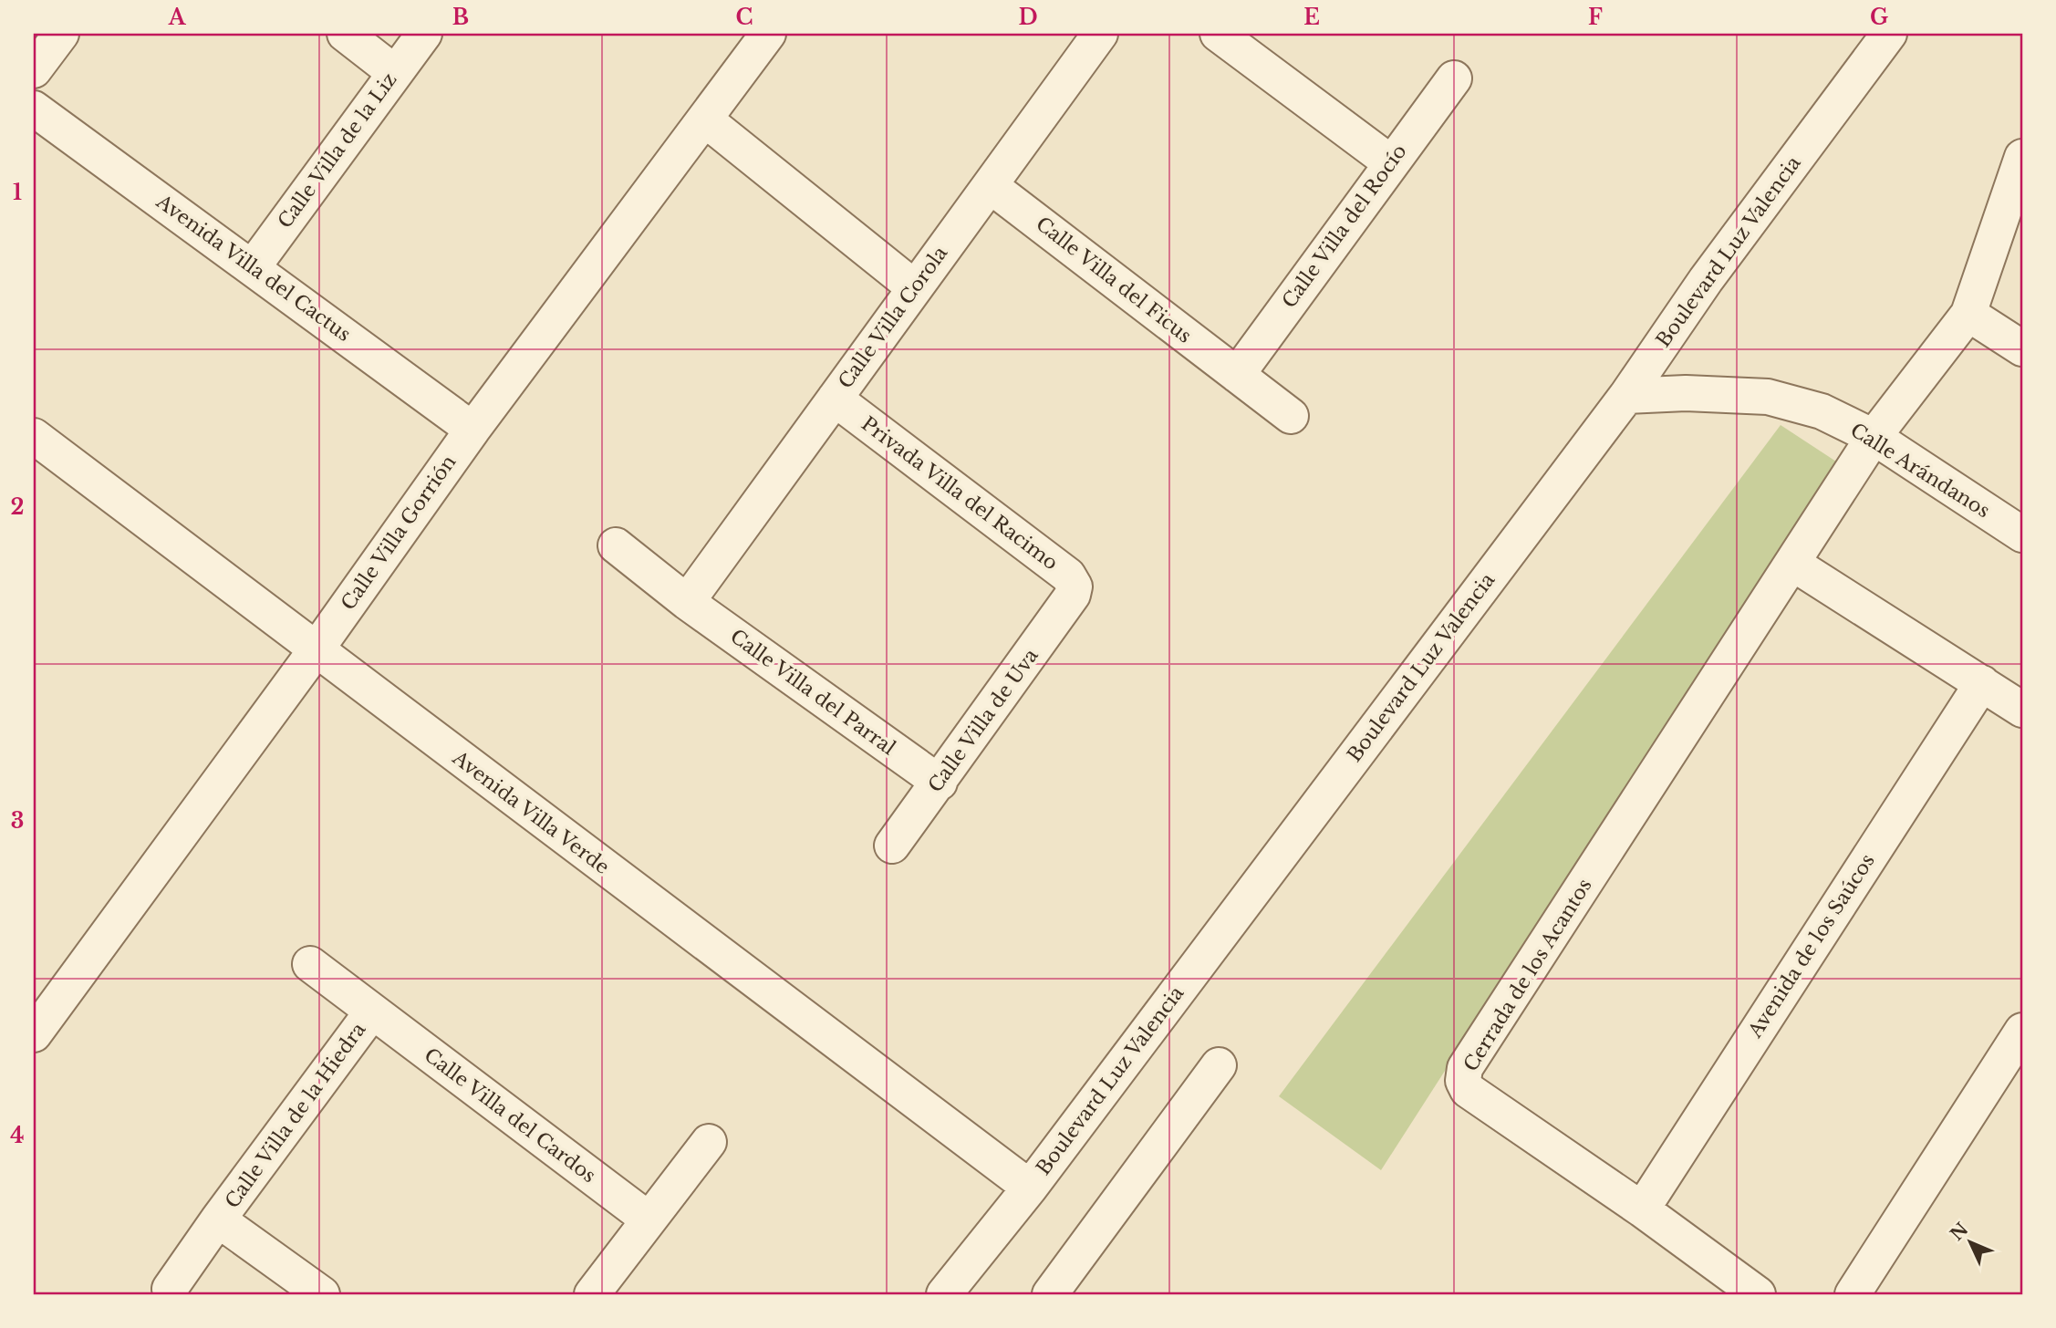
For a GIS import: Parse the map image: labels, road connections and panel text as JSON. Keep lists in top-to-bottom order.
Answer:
{
  "streets": {
    "street": [
      "Calle Villa de la Liz",
      "Calle Villa del Rocío",
      "Boulevard Luz Valencia",
      "Avenida Villa del Cactus",
      "Calle Villa del Ficus",
      "Calle Villa Corola",
      "Calle Arándanos",
      "Privada Villa del Racimo",
      "Calle Villa Gorrión",
      "Calle Villa del Parral",
      "Calle Villa de Uva",
      "Avenida Villa Verde",
      "Avenida de los Saúcos",
      "Cerrada de los Acantos",
      "Calle Villa de la Hiedra",
      "Calle Villa del Cardos"
    ]
  },
  "crossings": [
    ["Calle Villa de la Liz", "Avenida Villa del Cactus"],
    ["Calle Villa del Rocío", "Calle Villa del Ficus"],
    ["Boulevard Luz Valencia", "Calle Arándanos"],
    ["Boulevard Luz Valencia", "Avenida Villa Verde"],
    ["Avenida Villa del Cactus", "Calle Villa Gorrión"],
    ["Calle Villa del Ficus", "Calle Villa Corola"],
    ["Calle Villa Corola", "Privada Villa del Racimo"],
    ["Calle Villa Corola", "Calle Villa del Parral"],
    ["Calle Arándanos", "Cerrada de los Acantos"],
    ["Privada Villa del Racimo", "Calle Villa de Uva"],
    ["Calle Villa Gorrión", "Avenida Villa Verde"],
    ["Calle Villa del Parral", "Calle Villa de Uva"],
    ["Avenida de los Saúcos", "Cerrada de los Acantos"],
    ["Calle Villa de la Hiedra", "Calle Villa del Cardos"]
  ],
  "north": "top left",
  "grid": {
    "columns": [
      "A",
      "B",
      "C",
      "D",
      "E",
      "F",
      "G"
    ],
    "rows": [
      "1",
      "2",
      "3",
      "4"
    ]
  }
}
